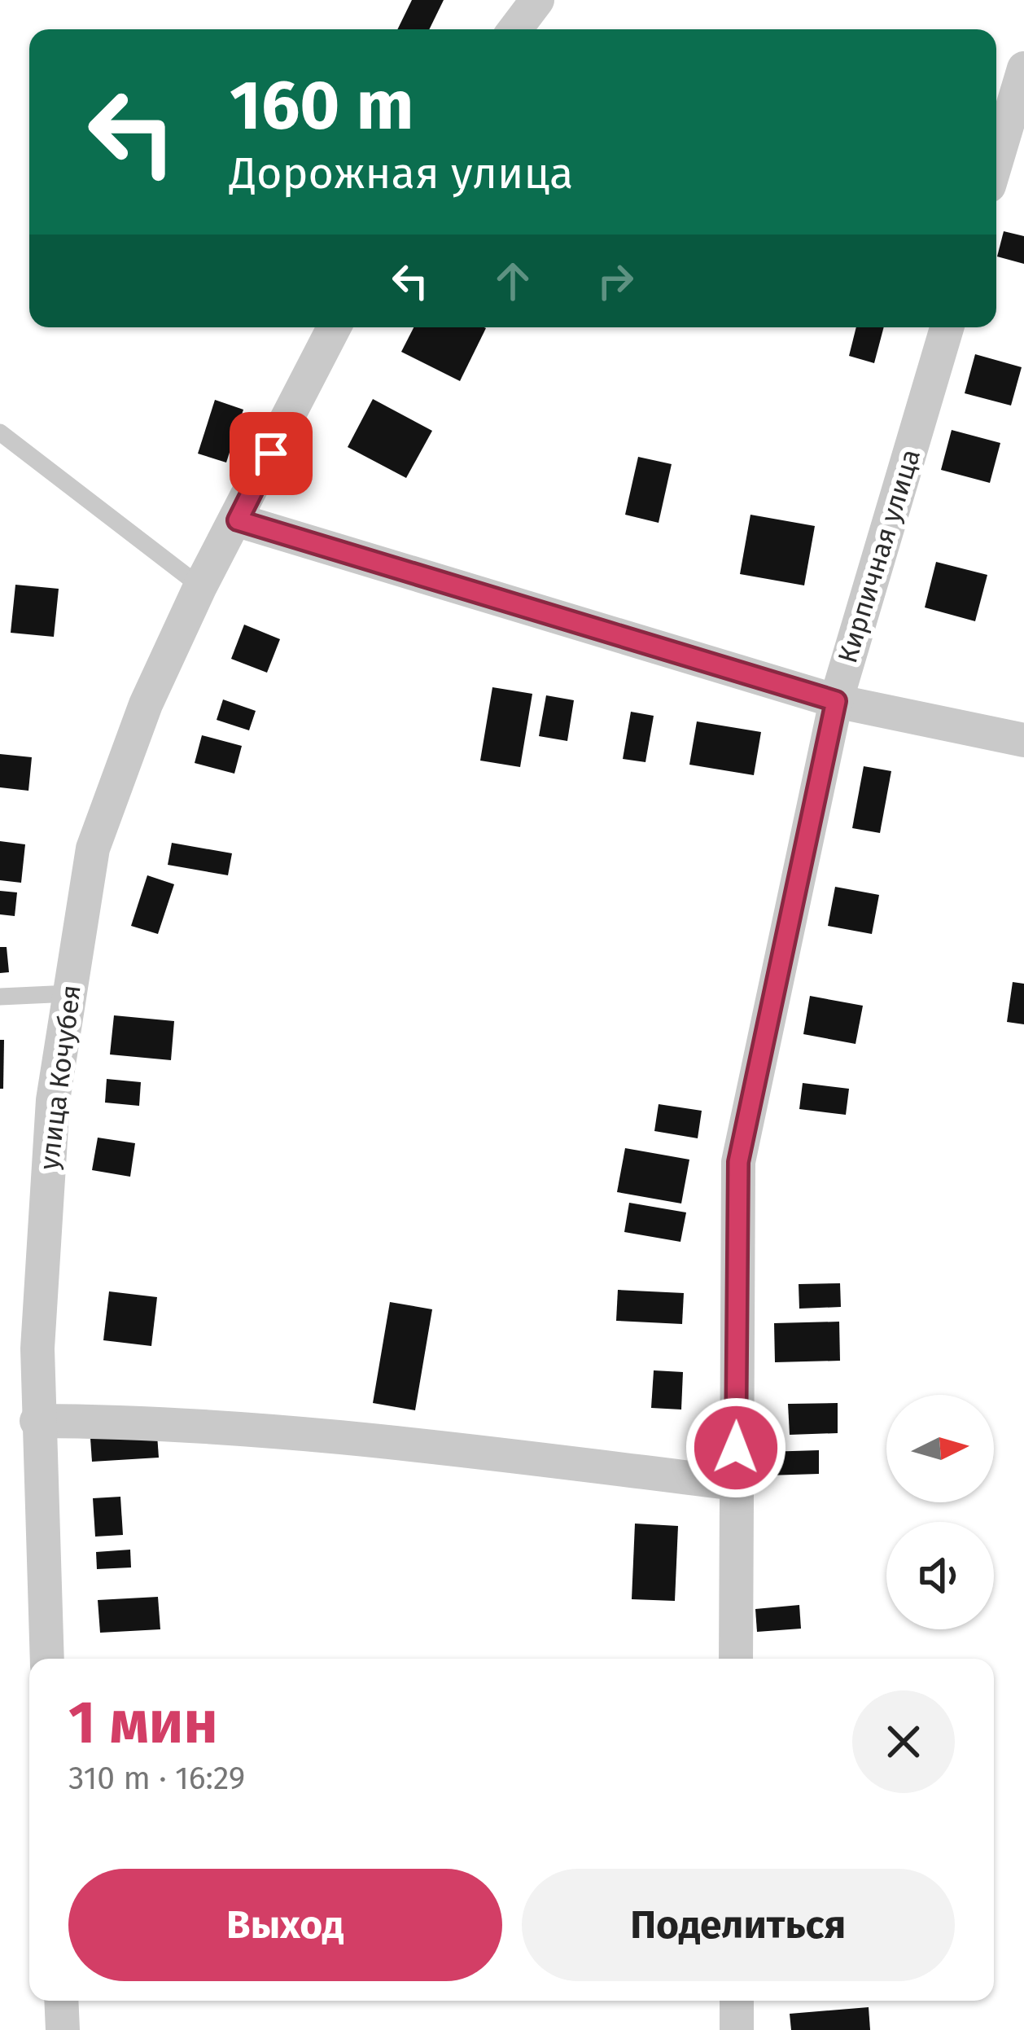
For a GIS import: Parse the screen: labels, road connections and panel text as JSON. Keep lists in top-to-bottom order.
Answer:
{
  "streets": {
    "street": ["Кирпичная улица", "улица Кочубея"]
  },
  "north": "right",
  "page": {
    "turn": ["160 m", "Дорожная улица"],
    "heading": ["1 мин", "310 m · 16:29"],
    "buttons": ["Выход", "Поделиться"]
  }
}
